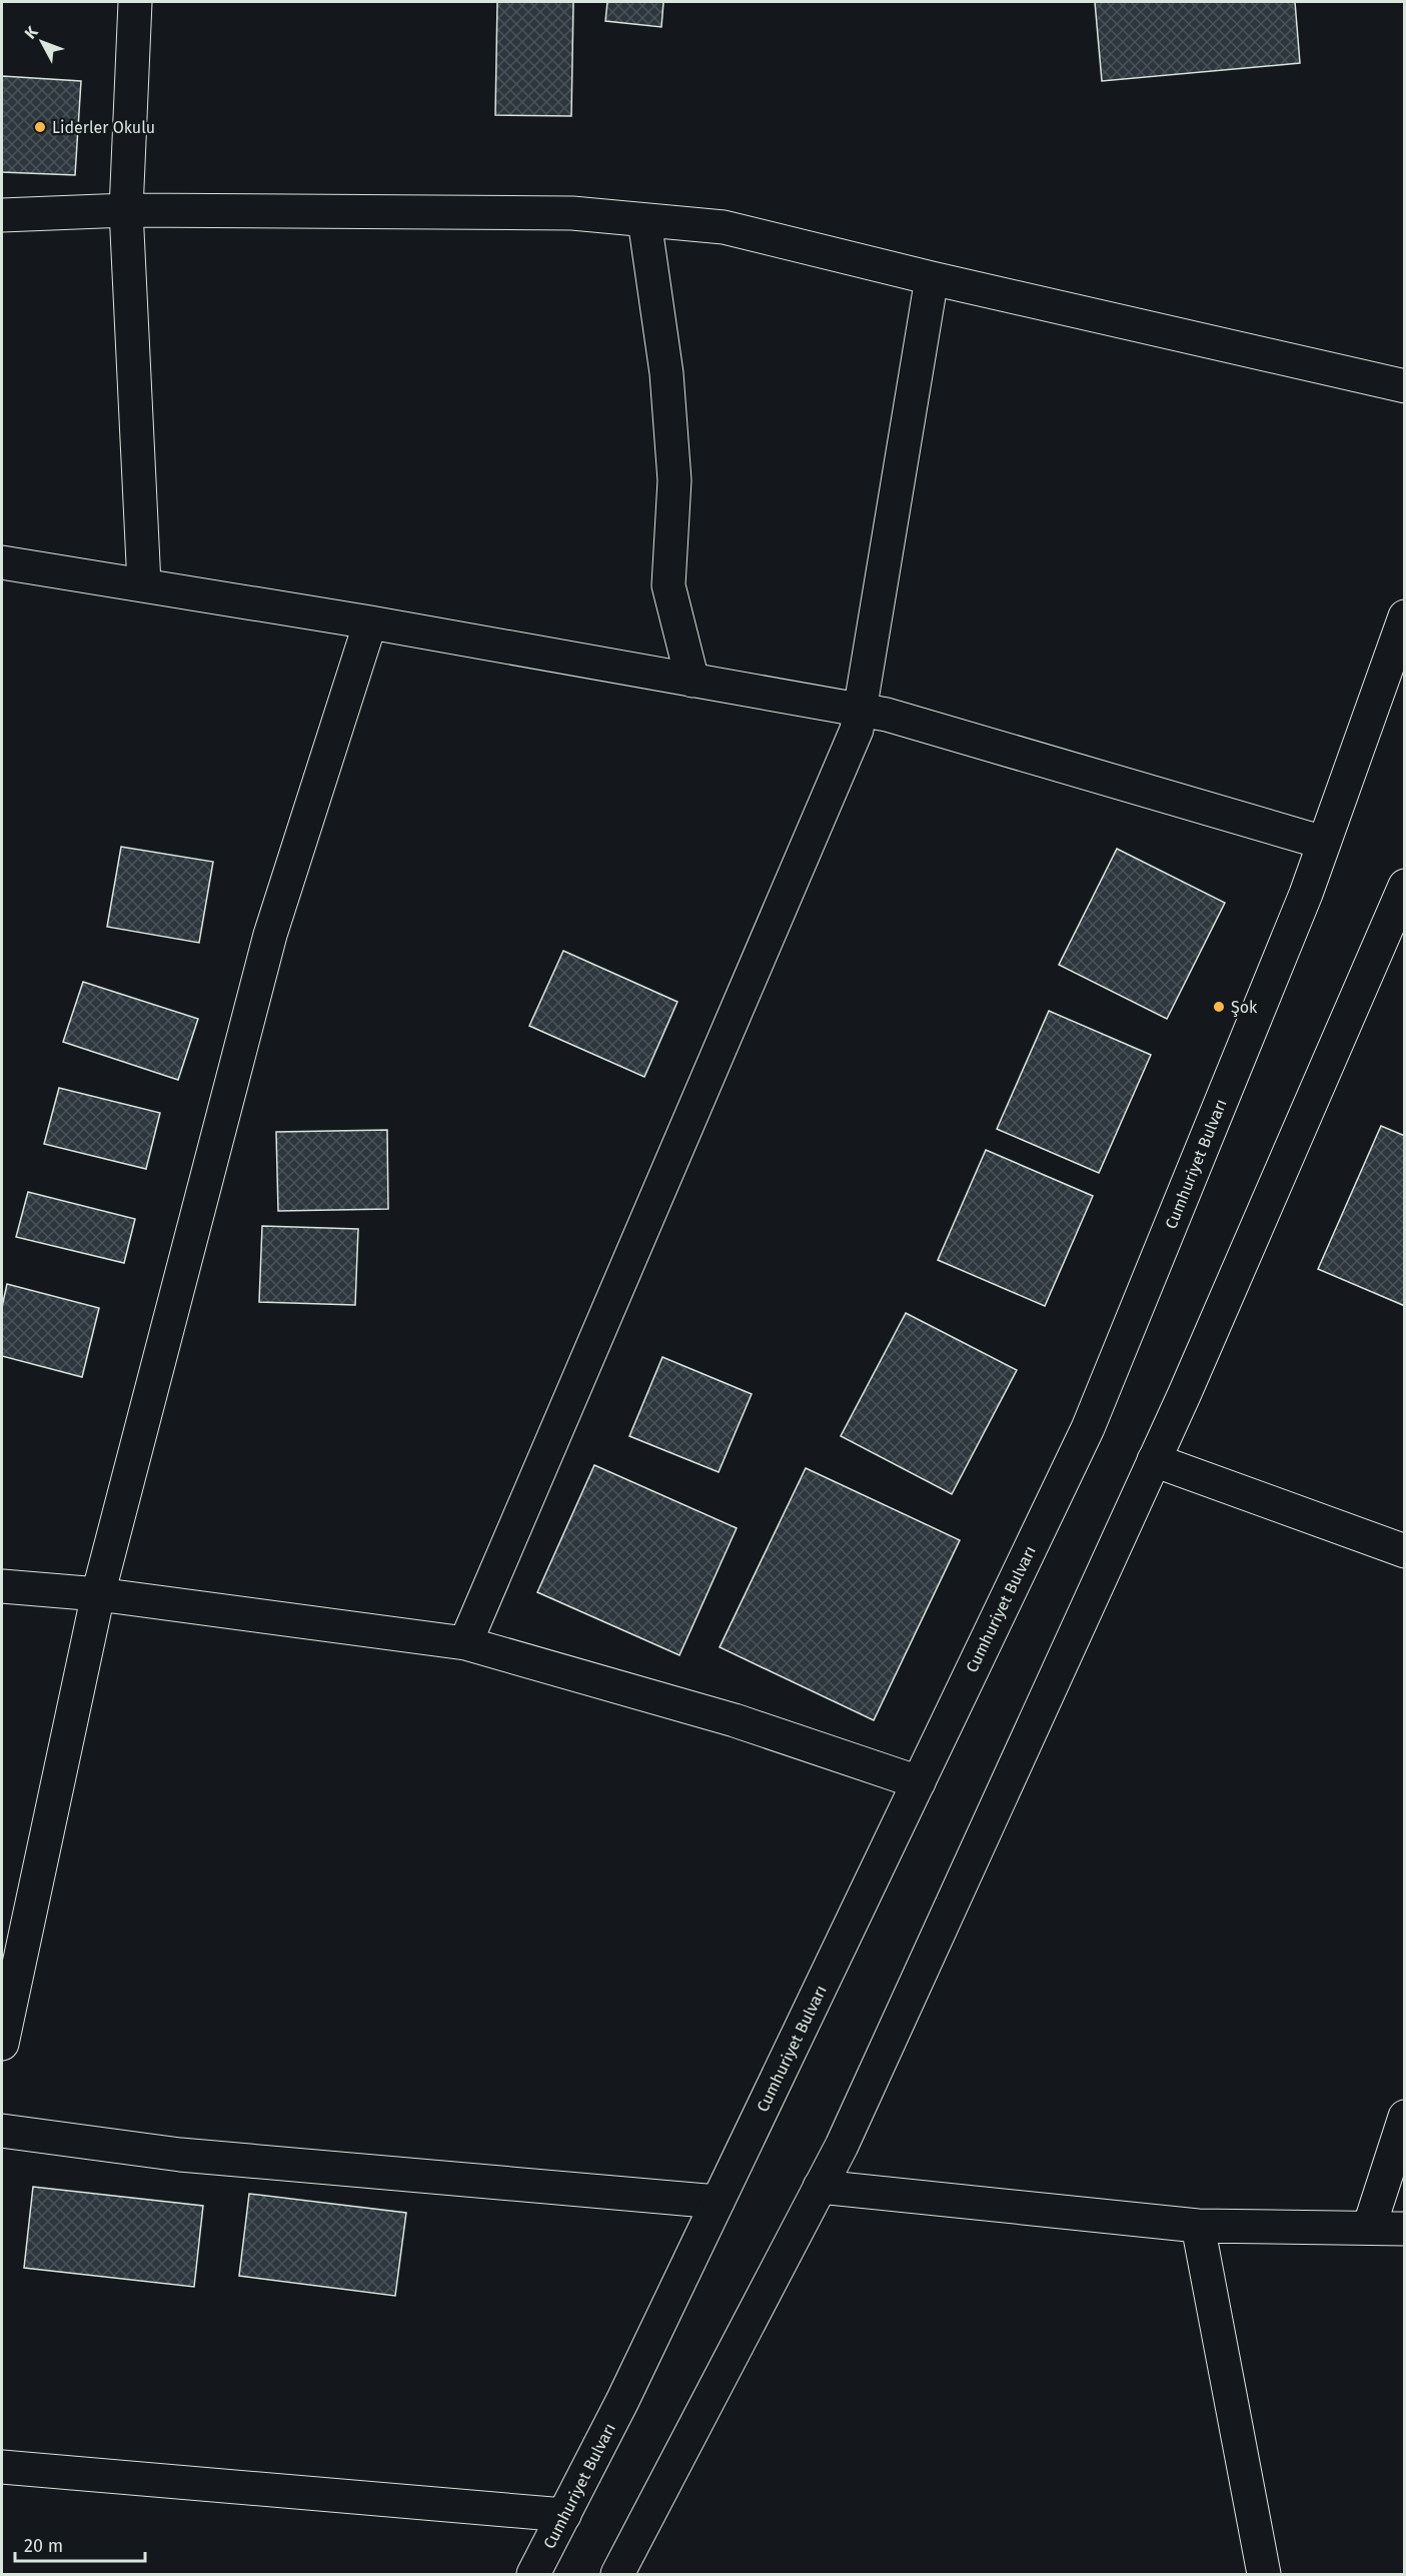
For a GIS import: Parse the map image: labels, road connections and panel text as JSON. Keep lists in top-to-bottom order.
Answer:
{
  "streets": {
    "street": ["Cumhuriyet Bulvarı"]
  },
  "places": ["Liderler Okulu", "Şok"],
  "scale_bar": "20 m",
  "north": "top left"
}
